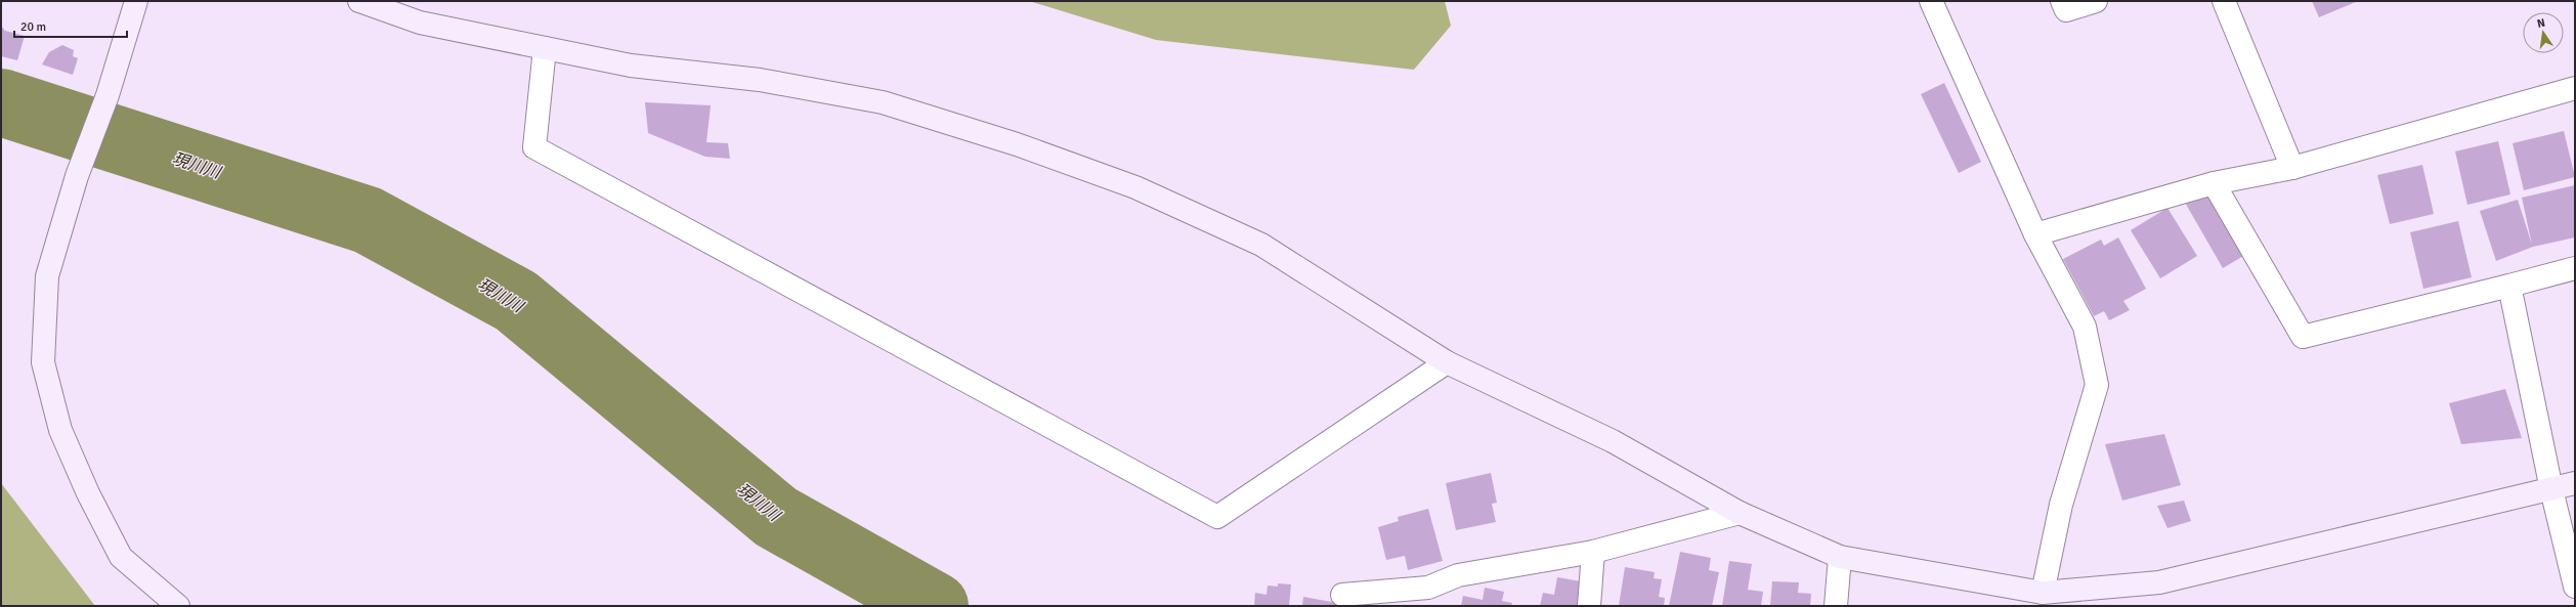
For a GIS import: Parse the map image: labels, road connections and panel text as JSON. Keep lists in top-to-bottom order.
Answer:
{
  "water": ["現川川"],
  "scale_bar": "20 m",
  "north": "top"
}
